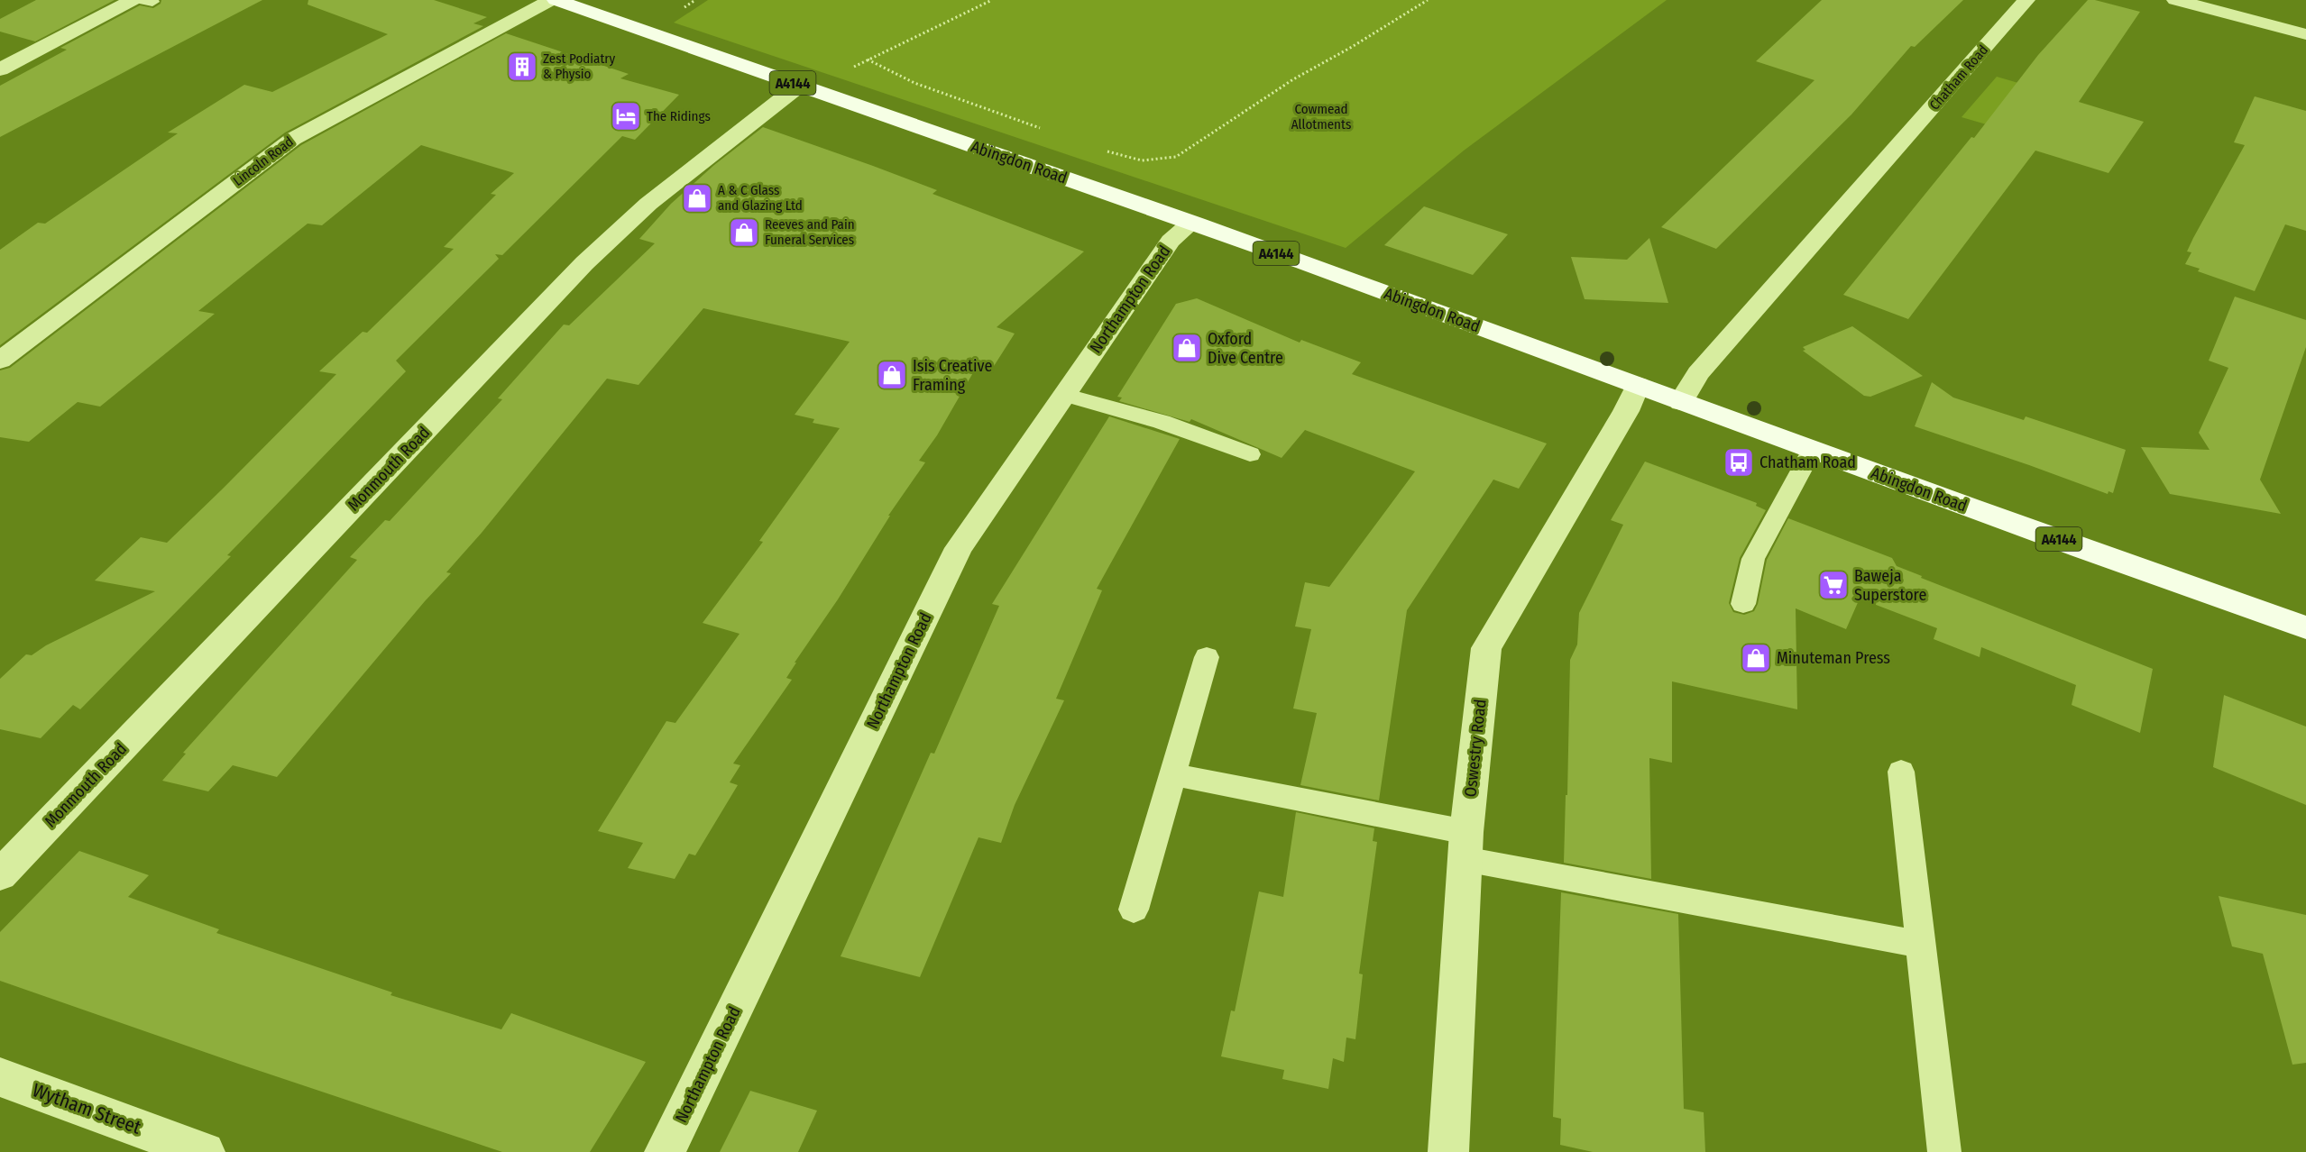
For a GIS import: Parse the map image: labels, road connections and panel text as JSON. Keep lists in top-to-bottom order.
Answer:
{
  "streets": {
    "main road": ["A4144", "Abingdon Road"],
    "street": [
      "Chatham Road",
      "Lincoln Road",
      "Northampton Road",
      "Monmouth Road",
      "Oswestry Road",
      "Wytham Street"
    ]
  },
  "crossings": [
    ["Chatham Road", "Abingdon Road"],
    ["Lincoln Road", "Abingdon Road"],
    ["Abingdon Road", "Northampton Road"],
    ["Abingdon Road", "Monmouth Road"],
    ["Abingdon Road", "Oswestry Road"]
  ],
  "parks": ["Cowmead Allotments"],
  "places": {
    "building": ["Zest Podiatry & Physio"],
    "hotel": ["The Ridings"],
    "shop": [
      "A & C Glass and Glazing Ltd",
      "Reeves and Pain Funeral Services",
      "Oxford Dive Centre",
      "Isis Creative Framing",
      "Minuteman Press"
    ],
    "bus stop": ["Chatham Road"],
    "supermarket": ["Baweja Superstore"]
  }
}
